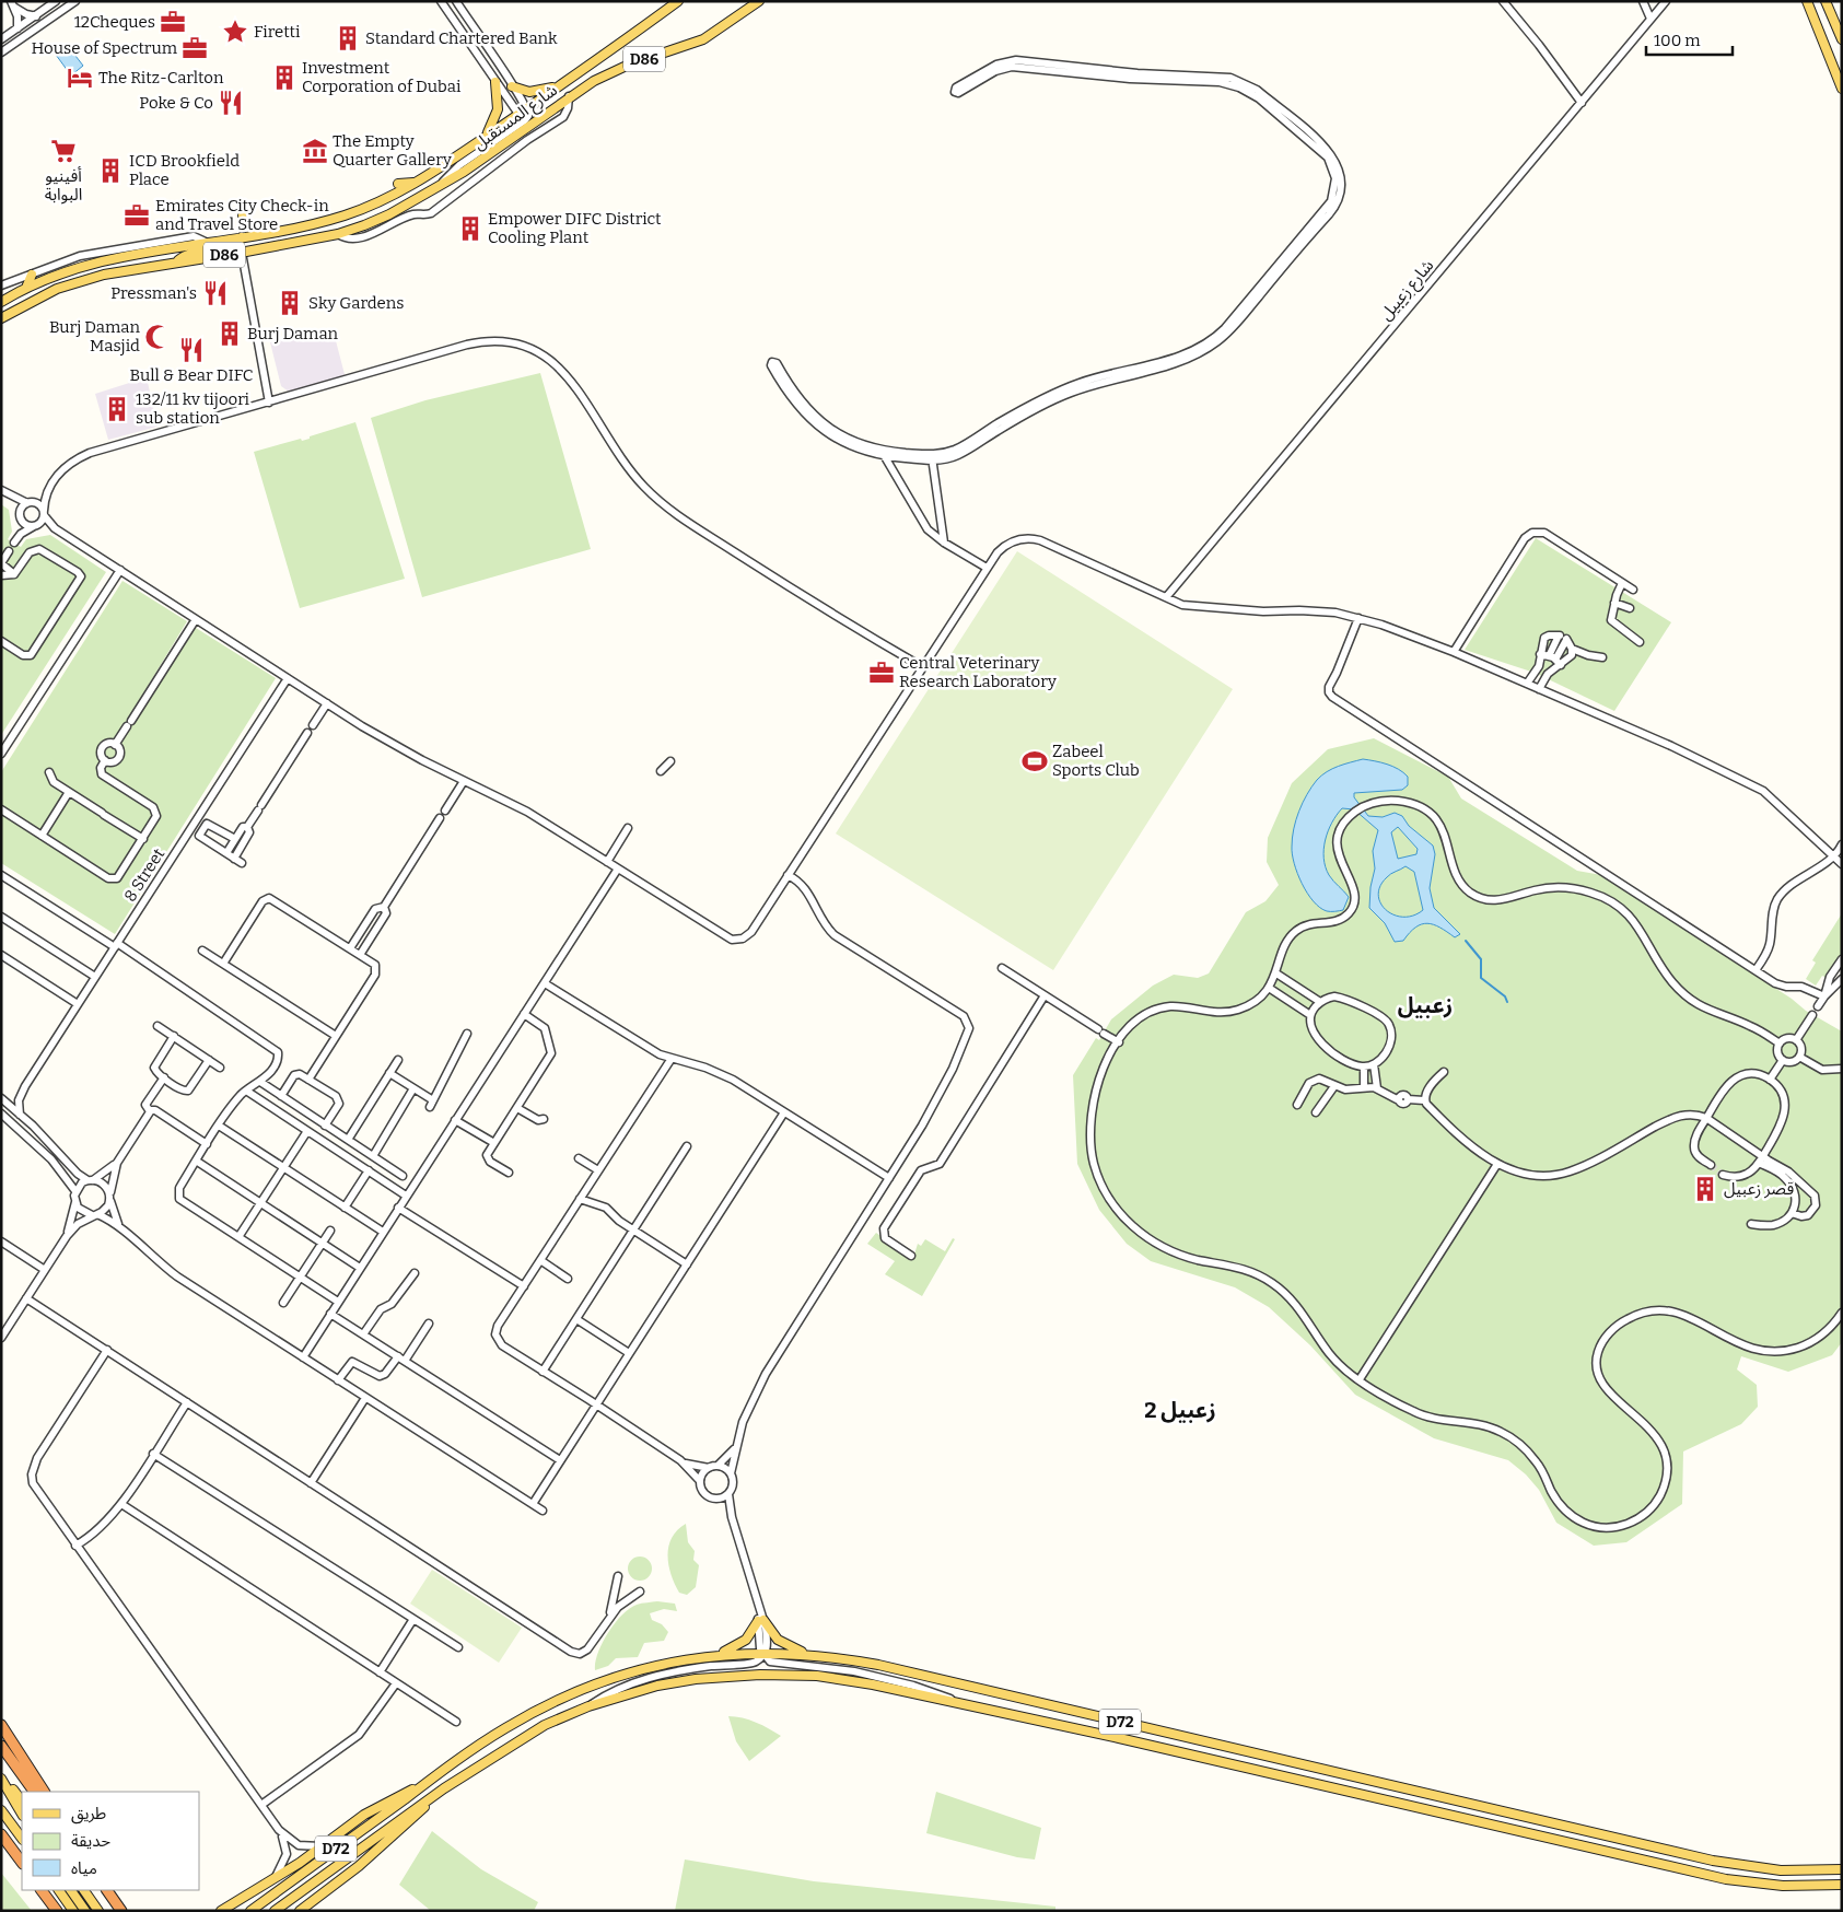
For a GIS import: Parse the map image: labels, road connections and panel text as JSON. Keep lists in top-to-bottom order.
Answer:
{
  "streets": {
    "main road": ["D86", "شارع المستقبل", "D72"],
    "street": ["شارع زعبيل", "8 Street"]
  },
  "districts": ["زعبيل", "زعبيل 2"],
  "places": {
    "office": [
      "12Cheques",
      "House of Spectrum",
      "Emirates City Check-in and Travel Store",
      "Central Veterinary Research Laboratory"
    ],
    "place": ["Firetti"],
    "building": [
      "Standard Chartered Bank",
      "Investment Corporation of Dubai",
      "ICD Brookfield Place",
      "Empower DIFC District Cooling Plant",
      "Sky Gardens",
      "Burj Daman",
      "132/11 kv tijoori sub station",
      "قصر زعبيل"
    ],
    "hotel": ["The Ritz-Carlton"],
    "restaurant": ["Poke & Co", "Pressman's", "Bull & Bear DIFC"],
    "supermarket": ["أفينيو البوابة"],
    "museum": ["The Empty Quarter Gallery"],
    "mosque": ["Burj Daman Masjid"],
    "sports": ["Zabeel Sports Club"]
  },
  "legend": ["طريق", "حديقة", "مياه"],
  "scale_bar": "100 m"
}
